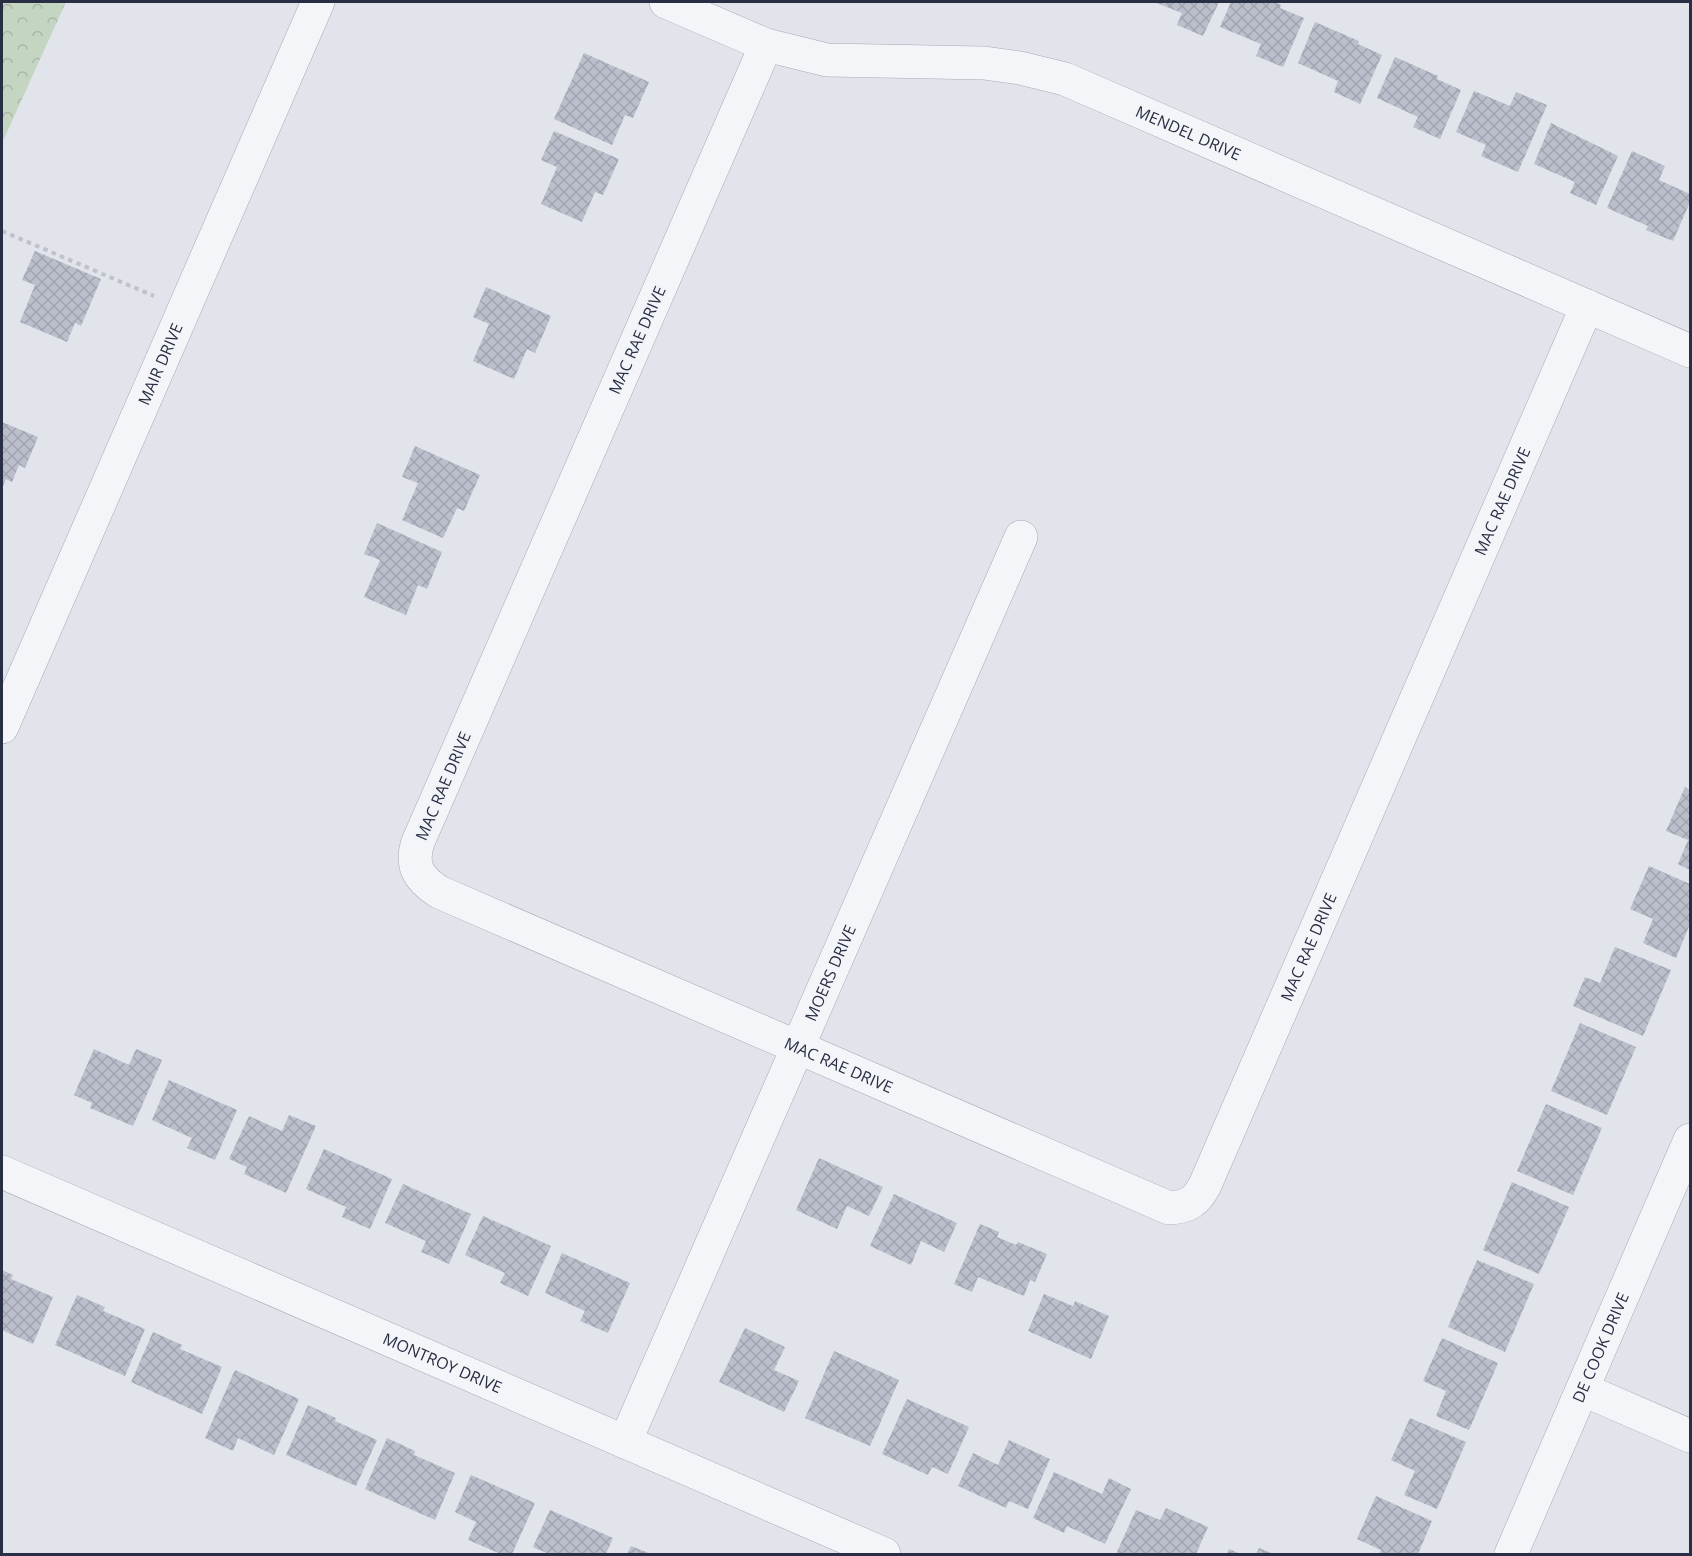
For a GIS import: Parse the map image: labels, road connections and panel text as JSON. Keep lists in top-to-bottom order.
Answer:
{
  "streets": {
    "street": [
      "MENDEL DRIVE",
      "MAC RAE DRIVE",
      "MAIR DRIVE",
      "MOERS DRIVE",
      "DE COOK DRIVE",
      "MONTROY DRIVE"
    ]
  },
  "crossings": [
    ["MENDEL DRIVE", "MAC RAE DRIVE"],
    ["MAC RAE DRIVE", "MOERS DRIVE"],
    ["MOERS DRIVE", "MONTROY DRIVE"]
  ]
}
